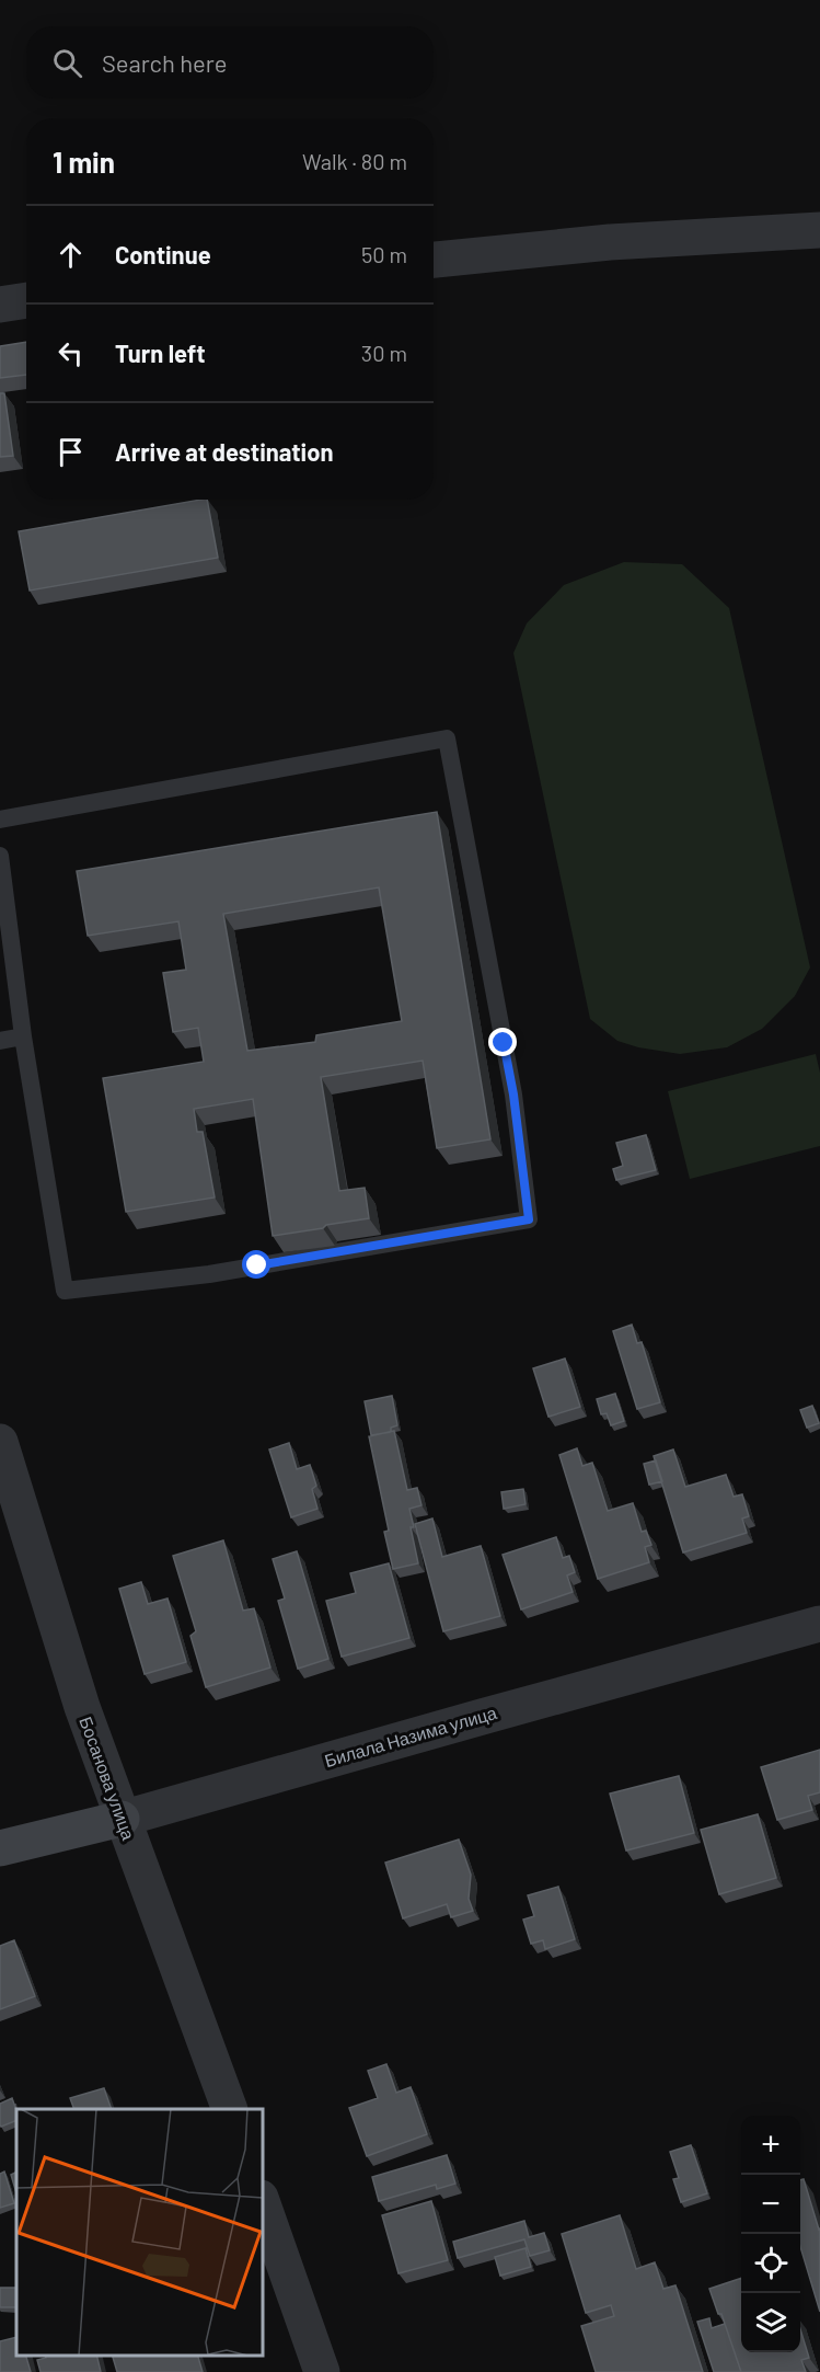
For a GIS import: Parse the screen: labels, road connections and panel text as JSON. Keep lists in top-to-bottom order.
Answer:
{
  "streets": {
    "street": ["Билала Назима улица", "Босанова улица"]
  },
  "crossings": [
    ["Билала Назима улица", "Босанова улица"]
  ],
  "page": {
    "search": "Search here",
    "heading": ["1 min", "Walk · 80 m"],
    "list": [
      ["Continue", "50 m"],
      ["Turn left", "30 m"],
      "Arrive at destination"
    ],
    "map_buttons": ["+", "−"]
  }
}
